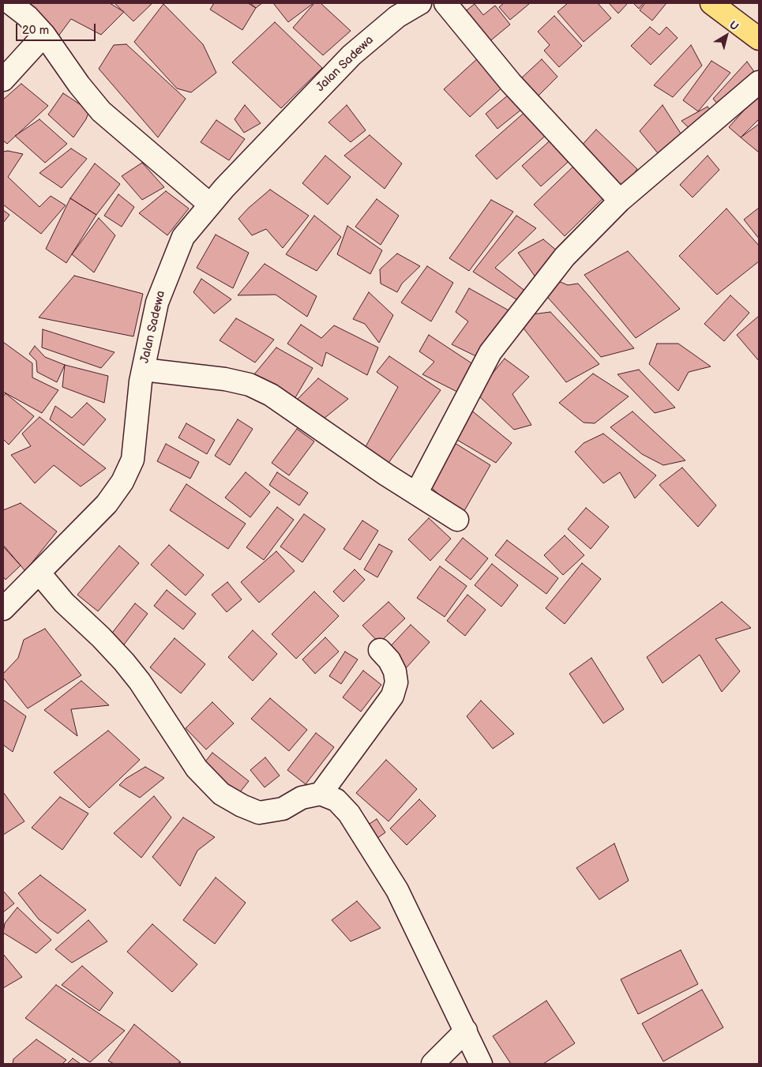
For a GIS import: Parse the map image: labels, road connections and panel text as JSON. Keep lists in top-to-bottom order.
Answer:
{
  "streets": {
    "street": ["Jalan Sadewa"]
  },
  "scale_bar": "20 m",
  "north": "top right"
}
